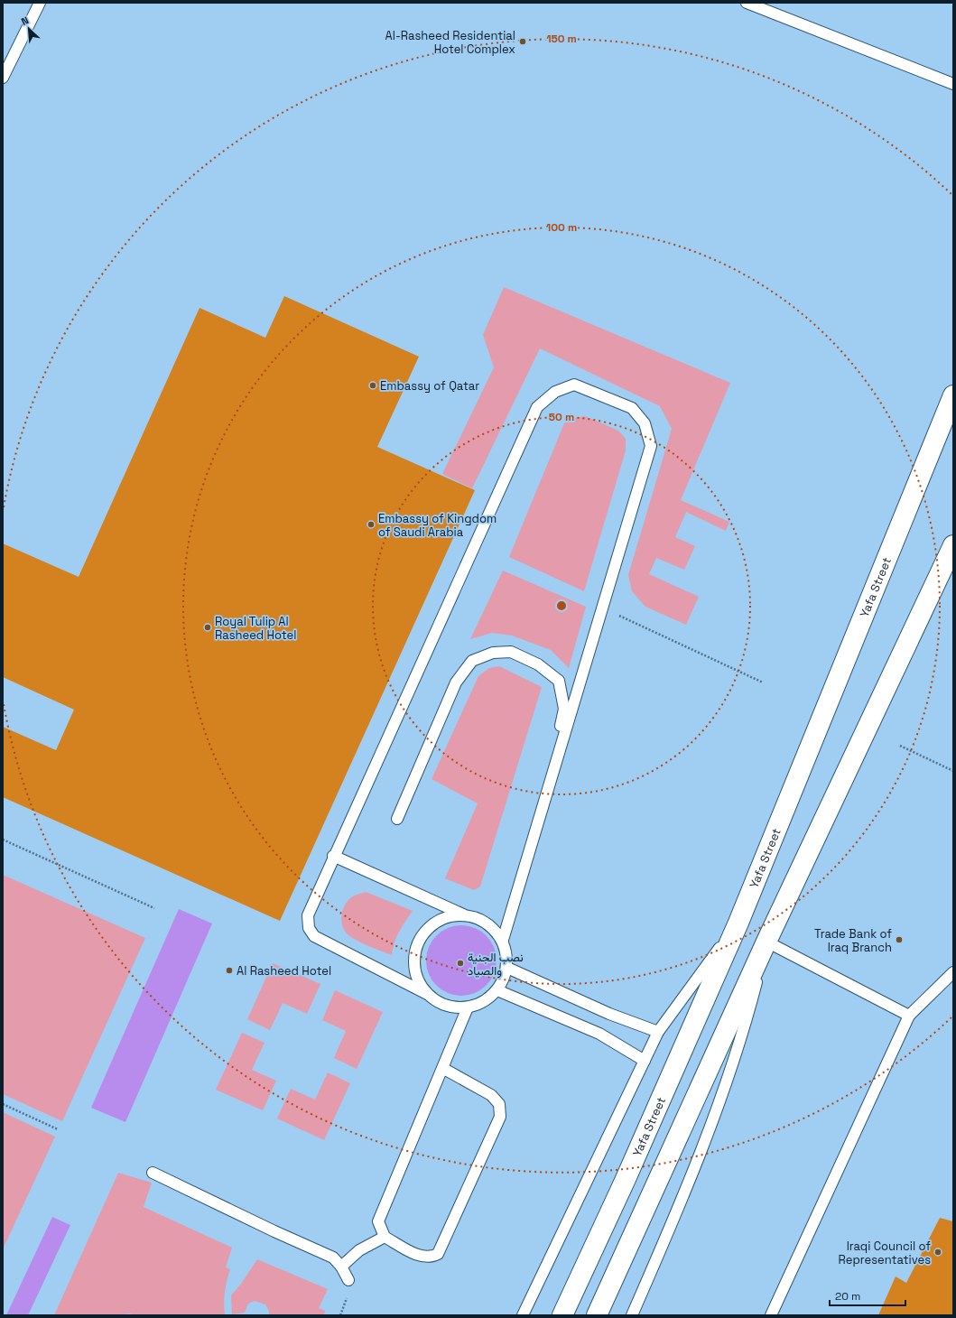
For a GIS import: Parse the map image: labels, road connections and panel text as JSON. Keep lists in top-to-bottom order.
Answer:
{
  "streets": {
    "highway": ["Yafa Street"]
  },
  "places": [
    "Al-Rasheed Residential Hotel Complex",
    "Embassy of Qatar",
    "Embassy of Kingdom of Saudi Arabia",
    "Royal Tulip Al Rasheed Hotel",
    "Trade Bank of Iraq Branch",
    "نصب الجنية والصياد",
    "Al Rasheed Hotel",
    "Iraqi Council of Representatives"
  ],
  "scale_bar": "20 m",
  "north": "top left",
  "rings": ["150 m", "100 m", "50 m"]
}
